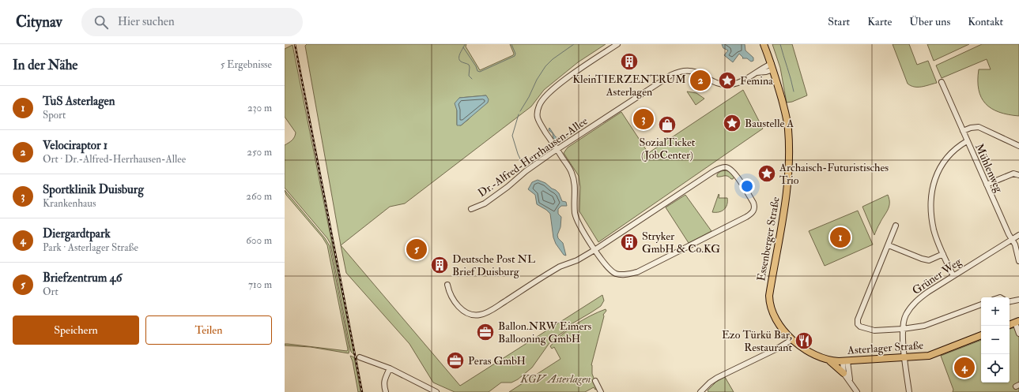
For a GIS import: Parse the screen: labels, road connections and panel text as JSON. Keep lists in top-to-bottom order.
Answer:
{
  "streets": {
    "main road": ["Essenberger Straße", "Asterlager Straße"],
    "street": ["Dr.-Alfred-Herrhausen-Allee", "Mühlenweg", "Grüner Weg"]
  },
  "crossings": [
    ["Dr.-Alfred-Herrhausen-Allee", "Essenberger Straße"],
    ["Mühlenweg", "Grüner Weg"],
    ["Essenberger Straße", "Asterlager Straße"],
    ["Grüner Weg", "Asterlager Straße"]
  ],
  "parks": ["KGV Asterlagen"],
  "places": {
    "building": ["KleinTIERZENTRUM Asterlagen", "Stryker GmbH & Co.KG", "Deutsche Post NL Brief Duisburg"],
    "place": ["Femina", "Baustelle A", "Archaisch-Futuristisches Trio"],
    "shop": ["SozialTicket (JobCenter)"],
    "office": ["Ballon.NRW Eimers Ballooning GmbH", "Peras GmbH"],
    "restaurant": ["Ezo Türkü Bar, Restaurant"]
  },
  "page": {
    "header": "Citynav",
    "search": "Hier suchen",
    "nav": [
      "Start",
      "Karte",
      "Über uns",
      "Kontakt"
    ],
    "heading": ["In der Nähe", "5 Ergebnisse"],
    "pins": [
      "2",
      "3",
      "1",
      "5",
      "4"
    ],
    "list": [
      {
        "mark": "1",
        "name": "TuS Asterlagen",
        "note": "Sport",
        "value": "230 m"
      },
      {
        "mark": "2",
        "name": "Velociraptor 1",
        "note": "Ort · Dr.-Alfred-Herrhausen-Allee",
        "value": "250 m"
      },
      {
        "mark": "3",
        "name": "Sportklinik Duisburg",
        "note": "Krankenhaus",
        "value": "260 m"
      },
      {
        "mark": "4",
        "name": "Diergardtpark",
        "note": "Park · Asterlager Straße",
        "value": "600 m"
      },
      {
        "mark": "5",
        "name": "Briefzentrum 46",
        "note": "Ort",
        "value": "710 m"
      }
    ],
    "map_buttons": ["+", "−"],
    "buttons": ["Speichern", "Teilen"]
  }
}
